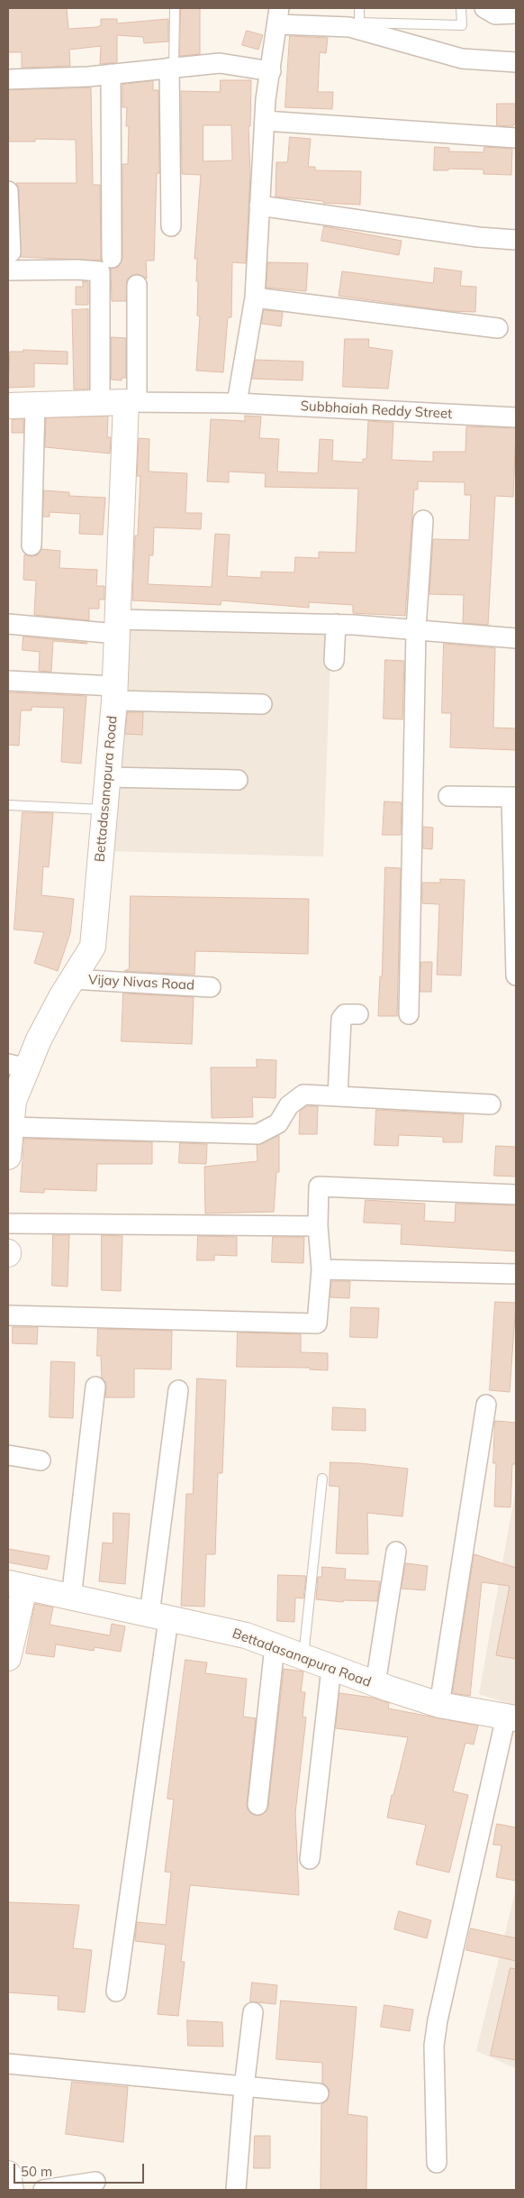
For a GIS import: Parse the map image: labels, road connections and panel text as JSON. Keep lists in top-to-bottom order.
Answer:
{
  "streets": {
    "street": ["Subbhaiah Reddy Street", "Bettadasanapura Road", "Vijay Nivas Road"]
  },
  "crossings": [
    ["Subbhaiah Reddy Street", "Bettadasanapura Road"],
    ["Bettadasanapura Road", "Vijay Nivas Road"]
  ],
  "scale_bar": "50 m"
}
